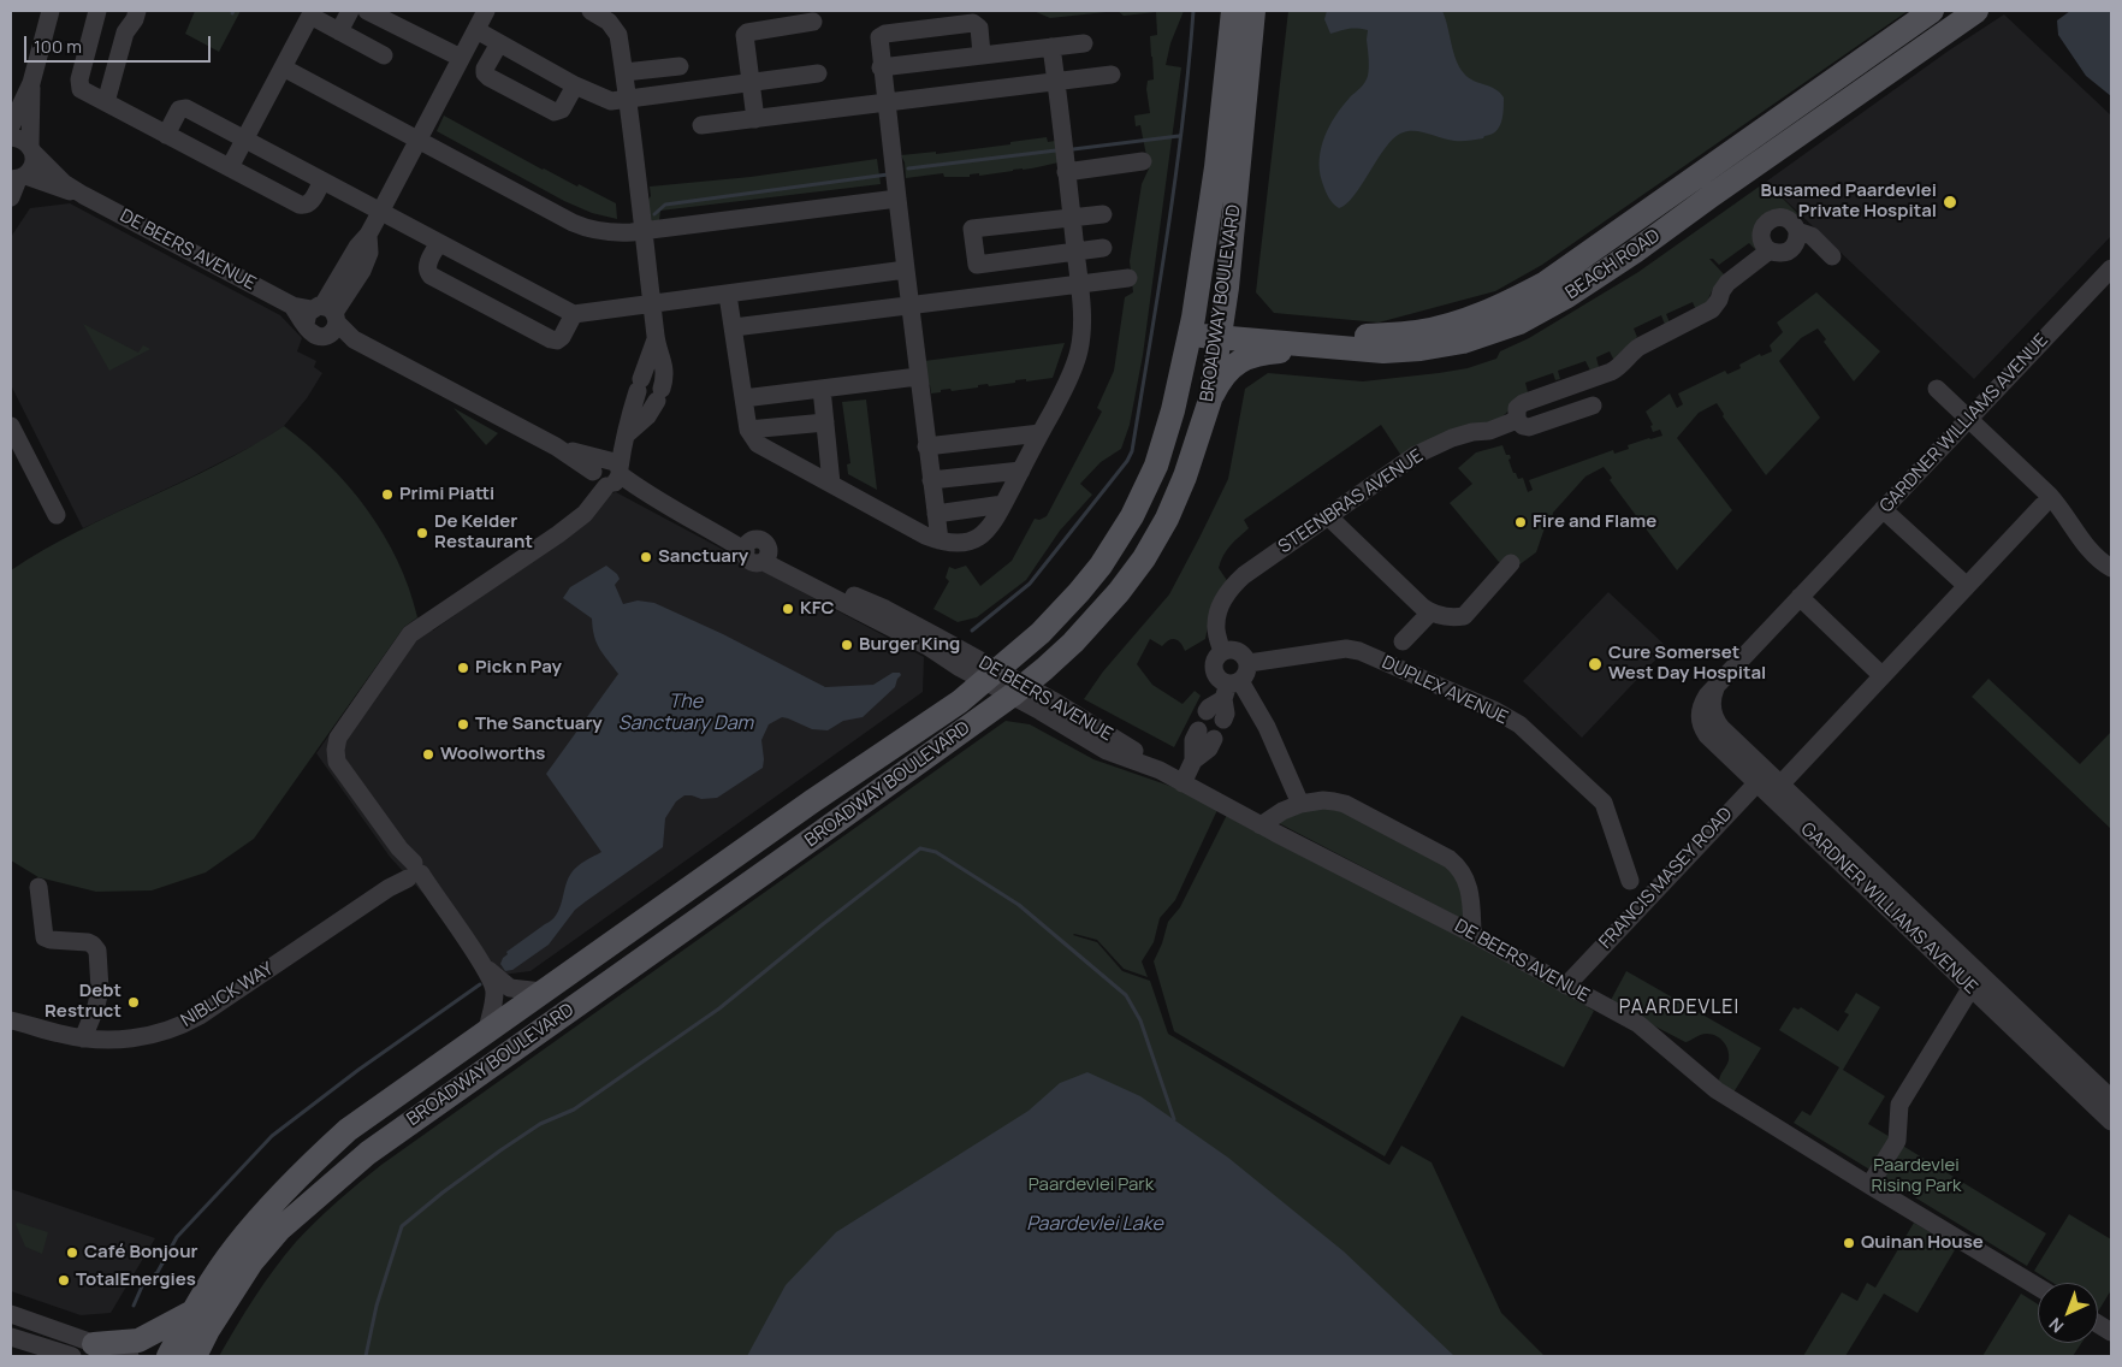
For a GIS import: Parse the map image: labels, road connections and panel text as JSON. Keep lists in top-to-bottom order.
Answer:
{
  "streets": {
    "main road": ["BEACH ROAD", "BROADWAY BOULEVARD"],
    "street": [
      "DE BEERS AVENUE",
      "GARDNER WILLIAMS AVENUE",
      "STEENBRAS AVENUE",
      "DUPLEX AVENUE",
      "FRANCIS MASEY ROAD",
      "NIBLICK WAY"
    ]
  },
  "crossings": [
    ["DE BEERS AVENUE", "BROADWAY BOULEVARD"],
    ["DE BEERS AVENUE", "FRANCIS MASEY ROAD"],
    ["BEACH ROAD", "BROADWAY BOULEVARD"],
    ["GARDNER WILLIAMS AVENUE", "FRANCIS MASEY ROAD"],
    ["STEENBRAS AVENUE", "DUPLEX AVENUE"]
  ],
  "districts": ["PAARDEVLEI"],
  "water": ["The Sanctuary Dam", "Paardevlei Lake"],
  "parks": ["Paardevlei Rising Park", "Paardevlei Park"],
  "places": [
    "Busamed Paardevlei Private Hospital",
    "Primi Piatti",
    "Fire and Flame",
    "De Kelder Restaurant",
    "Sanctuary",
    "KFC",
    "Burger King",
    "Cure Somerset West Day Hospital",
    "Pick n Pay",
    "The Sanctuary",
    "Woolworths",
    "Debt Restruct",
    "Quinan House",
    "Café Bonjour",
    "TotalEnergies"
  ],
  "scale_bar": "100 m",
  "north": "bottom left"
}
